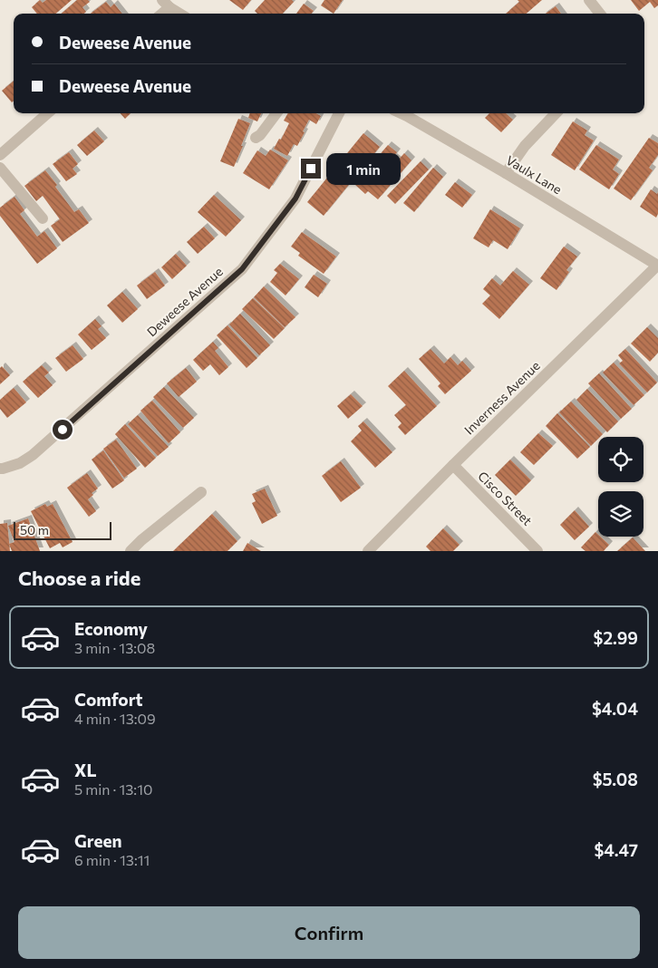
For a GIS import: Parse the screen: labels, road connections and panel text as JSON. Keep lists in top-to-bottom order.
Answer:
{
  "streets": {
    "street": [
      "Vaulx Lane",
      "Deweese Avenue",
      "Inverness Avenue",
      "Cisco Street"
    ]
  },
  "crossings": [
    ["Vaulx Lane", "Inverness Avenue"],
    ["Inverness Avenue", "Cisco Street"]
  ],
  "scale_bar": "50 m",
  "page": {
    "banner": ["Deweese Avenue", "Deweese Avenue"],
    "bubble": "1 min",
    "scale": "50 m",
    "heading": "Choose a ride",
    "list": [
      {
        "name": "Economy",
        "note": "3 min · 13:08",
        "value": "$2.99"
      },
      {
        "name": "Comfort",
        "note": "4 min · 13:09",
        "value": "$4.04"
      },
      {
        "name": "XL",
        "note": "5 min · 13:10",
        "value": "$5.08"
      },
      {
        "name": "Green",
        "note": "6 min · 13:11",
        "value": "$4.47"
      }
    ],
    "buttons": "Confirm"
  }
}
